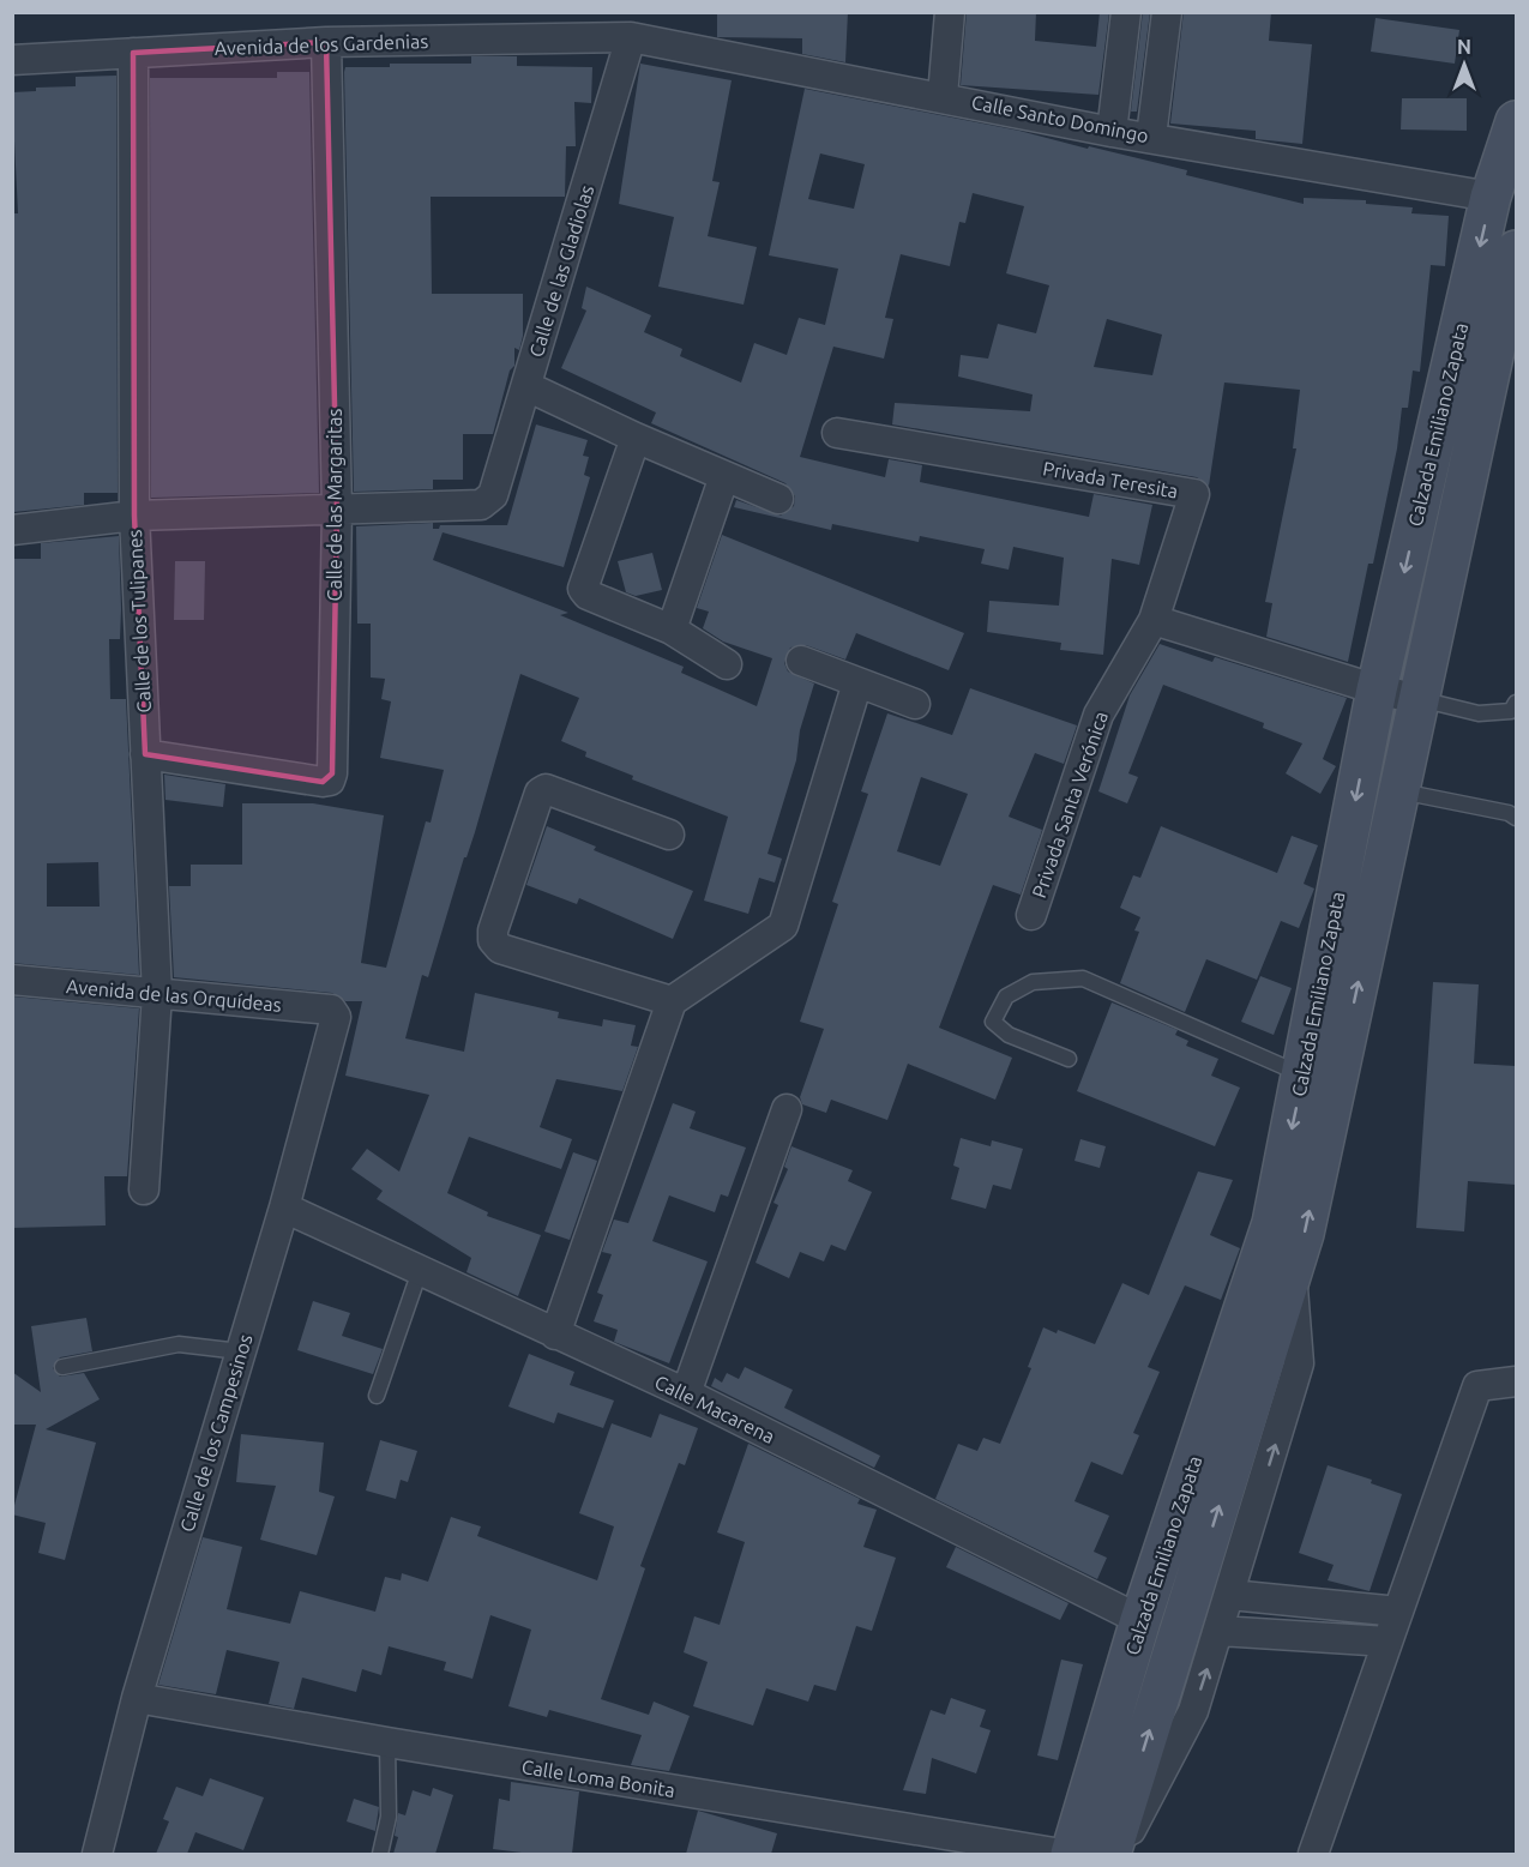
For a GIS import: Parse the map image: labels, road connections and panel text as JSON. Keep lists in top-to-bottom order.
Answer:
{
  "streets": {
    "main road": ["Calzada Emiliano Zapata"],
    "street": [
      "Avenida de los Gardenias",
      "Calle Santo Domingo",
      "Calle de las Gladiolas",
      "Privada Teresita",
      "Calle de las Margaritas",
      "Calle de los Tulipanes",
      "Privada Santa Verónica",
      "Avenida de las Orquídeas",
      "Calle Macarena",
      "Calle de los Campesinos",
      "Calle Loma Bonita"
    ]
  },
  "crossings": [
    ["Avenida de los Gardenias", "Calle Santo Domingo"],
    ["Avenida de los Gardenias", "Calle de las Gladiolas"],
    ["Avenida de los Gardenias", "Calle de las Margaritas"],
    ["Avenida de los Gardenias", "Calle de los Tulipanes"],
    ["Calle Santo Domingo", "Calle de las Gladiolas"],
    ["Calle Santo Domingo", "Calzada Emiliano Zapata"],
    ["Calle de las Gladiolas", "Calle de las Margaritas"],
    ["Calzada Emiliano Zapata", "Calle Macarena"],
    ["Privada Teresita", "Privada Santa Verónica"],
    ["Calle de las Margaritas", "Calle de los Tulipanes"],
    ["Calle de los Tulipanes", "Avenida de las Orquídeas"],
    ["Avenida de las Orquídeas", "Calle de los Campesinos"],
    ["Calle Macarena", "Calle de los Campesinos"],
    ["Calle de los Campesinos", "Calle Loma Bonita"]
  ],
  "north": "top"
}
